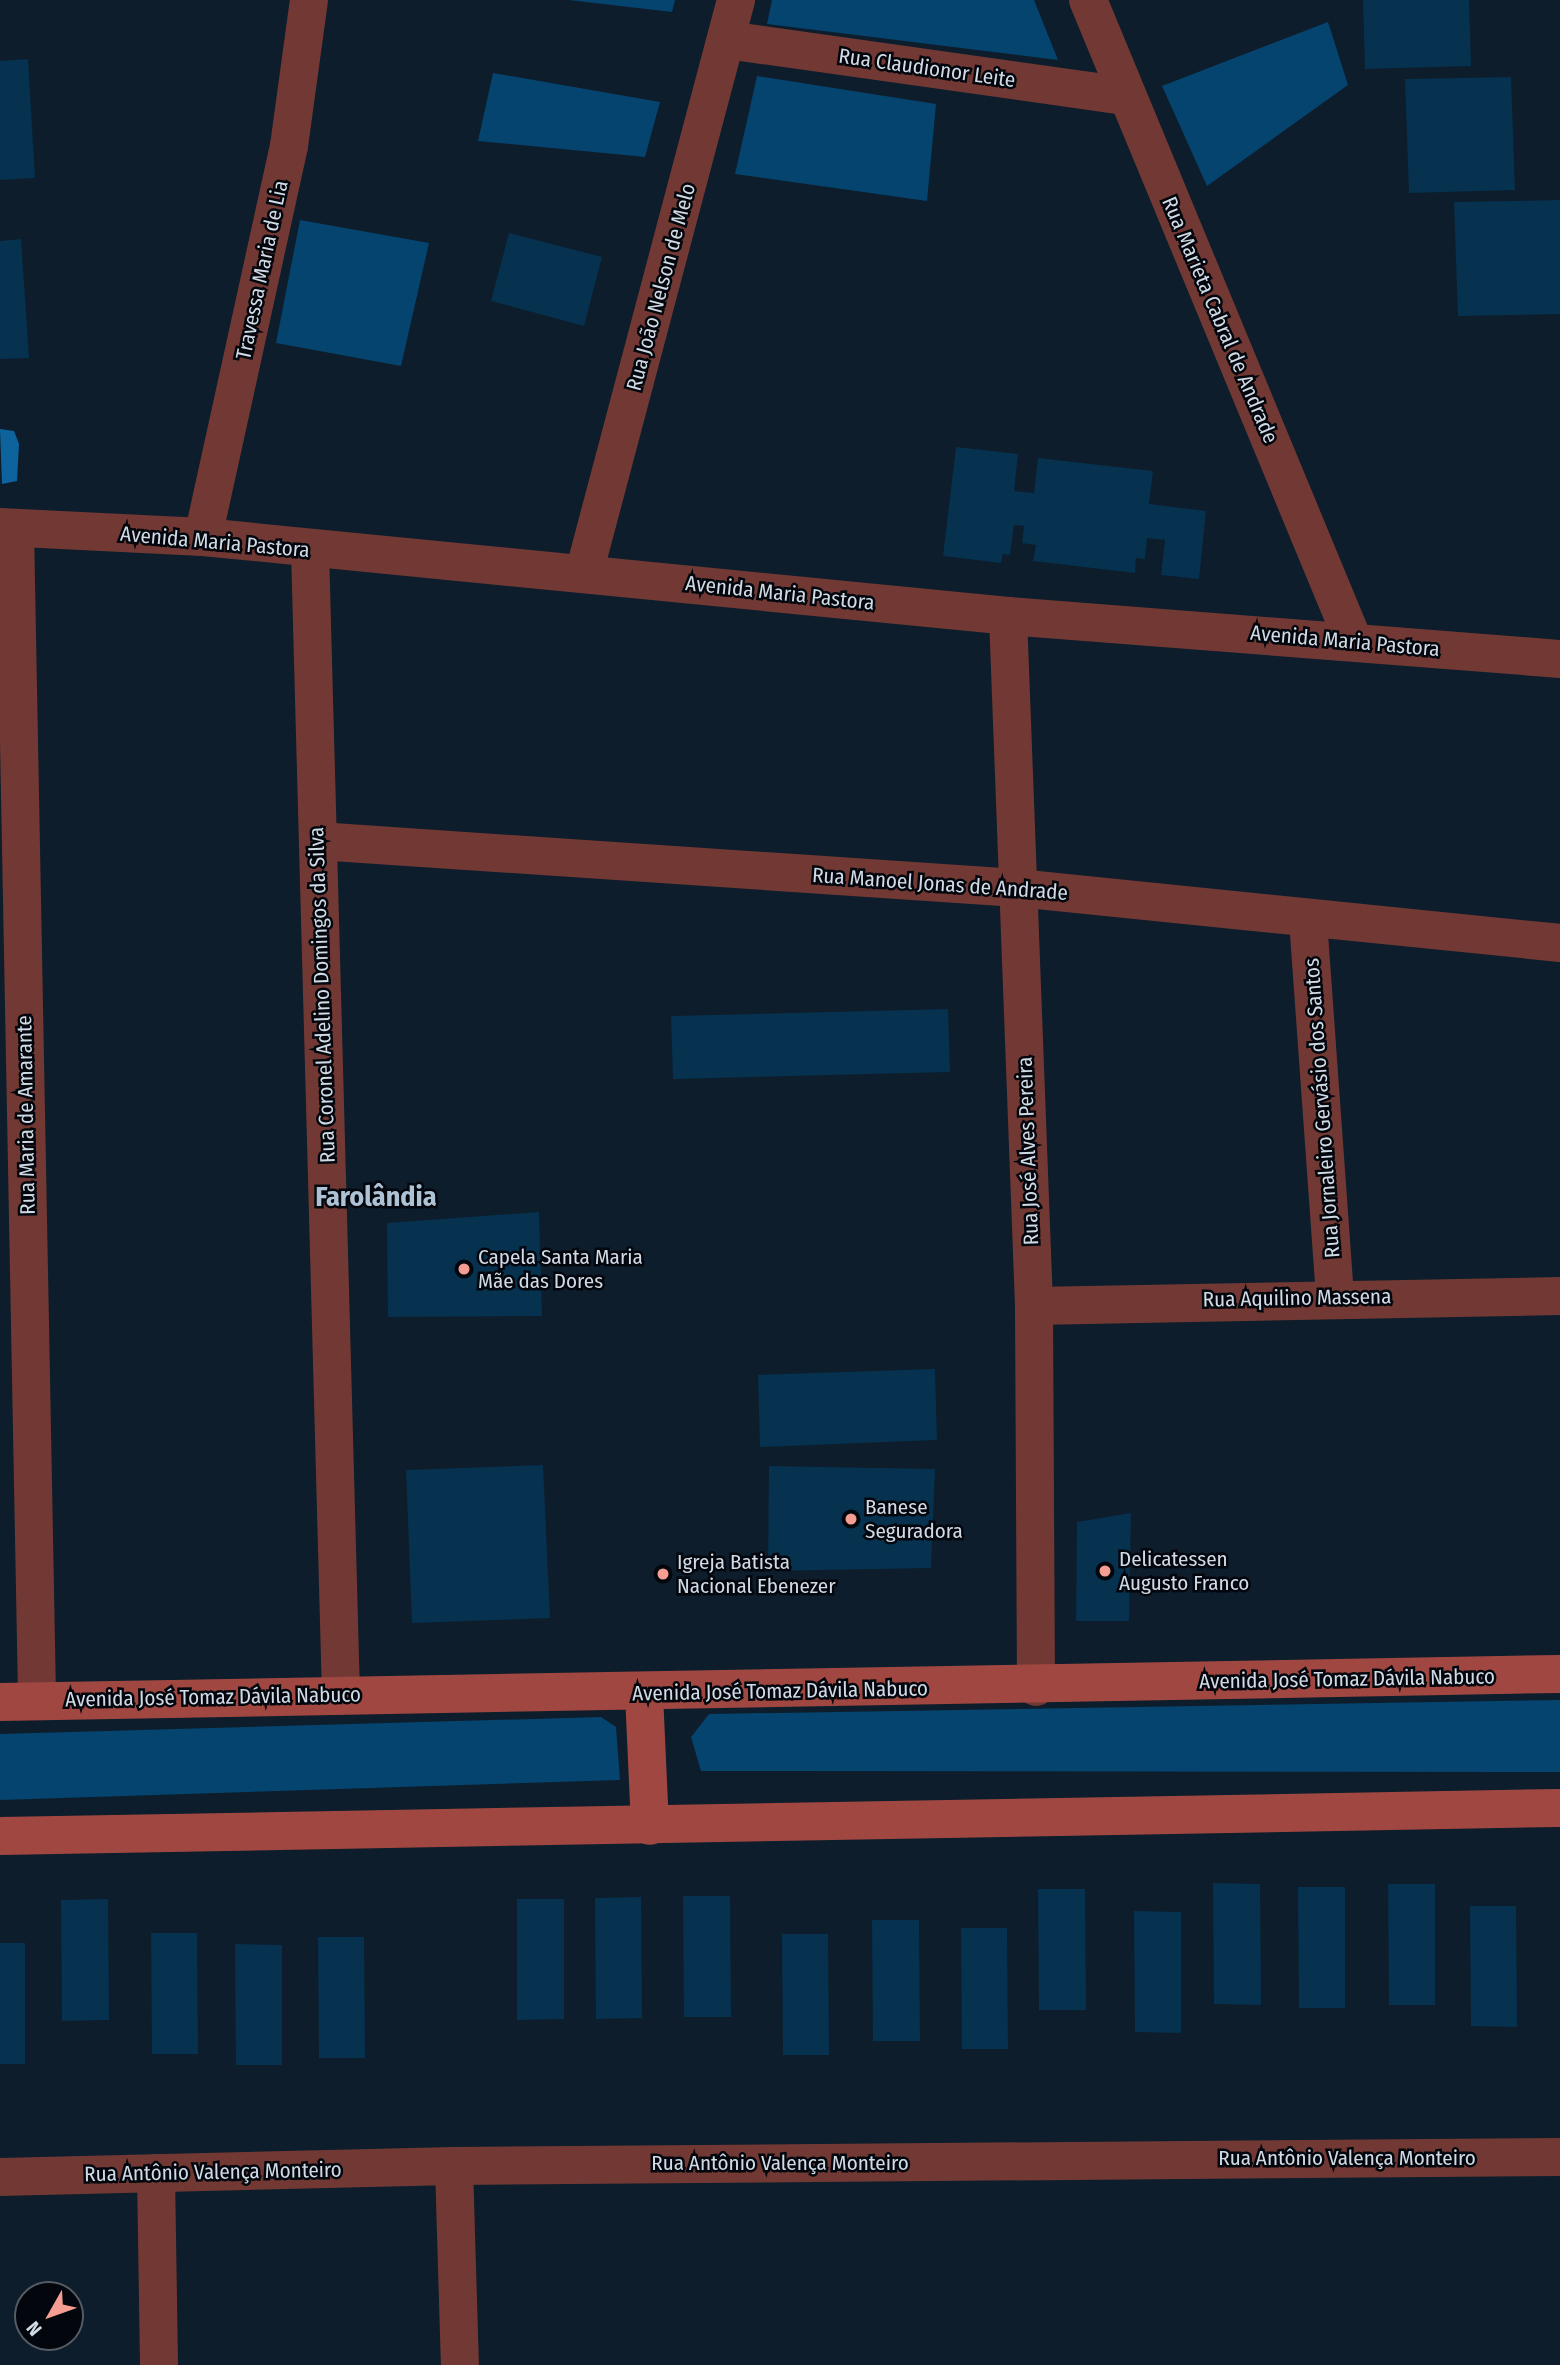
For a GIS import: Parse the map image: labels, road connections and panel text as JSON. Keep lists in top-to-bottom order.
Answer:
{
  "streets": {
    "main road": ["Avenida José Tomaz Dávila Nabuco"],
    "street": [
      "Rua Claudionor Leite",
      "Travessa Maria de Lia",
      "Rua João Nelson de Melo",
      "Rua Marieta Cabral de Andrade",
      "Avenida Maria Pastora",
      "Rua Manoel Jonas de Andrade",
      "Rua Coronel Adelino Domingos da Silva",
      "Rua Jornaleiro Gervásio dos Santos",
      "Rua Maria de Amarante",
      "Rua José Alves Pereira",
      "Rua Aquilino Massena",
      "Rua Antônio Valença Monteiro"
    ]
  },
  "crossings": [
    ["Rua Claudionor Leite", "Rua João Nelson de Melo"],
    ["Rua Claudionor Leite", "Rua Marieta Cabral de Andrade"],
    ["Travessa Maria de Lia", "Avenida Maria Pastora"],
    ["Rua João Nelson de Melo", "Avenida Maria Pastora"],
    ["Rua Marieta Cabral de Andrade", "Avenida Maria Pastora"],
    ["Avenida Maria Pastora", "Rua Coronel Adelino Domingos da Silva"],
    ["Avenida Maria Pastora", "Rua Maria de Amarante"],
    ["Avenida Maria Pastora", "Rua José Alves Pereira"],
    ["Rua Manoel Jonas de Andrade", "Rua Coronel Adelino Domingos da Silva"],
    ["Rua Manoel Jonas de Andrade", "Rua Jornaleiro Gervásio dos Santos"],
    ["Rua Manoel Jonas de Andrade", "Rua José Alves Pereira"],
    ["Rua Coronel Adelino Domingos da Silva", "Avenida José Tomaz Dávila Nabuco"],
    ["Rua Jornaleiro Gervásio dos Santos", "Rua Aquilino Massena"],
    ["Rua Maria de Amarante", "Avenida José Tomaz Dávila Nabuco"],
    ["Rua José Alves Pereira", "Rua Aquilino Massena"],
    ["Rua José Alves Pereira", "Avenida José Tomaz Dávila Nabuco"]
  ],
  "districts": ["Farolândia"],
  "places": [
    "Capela Santa Maria Mãe das Dores",
    "Banese Seguradora",
    "Delicatessen Augusto Franco",
    "Igreja Batista Nacional Ebenezer"
  ],
  "north": "bottom left"
}
